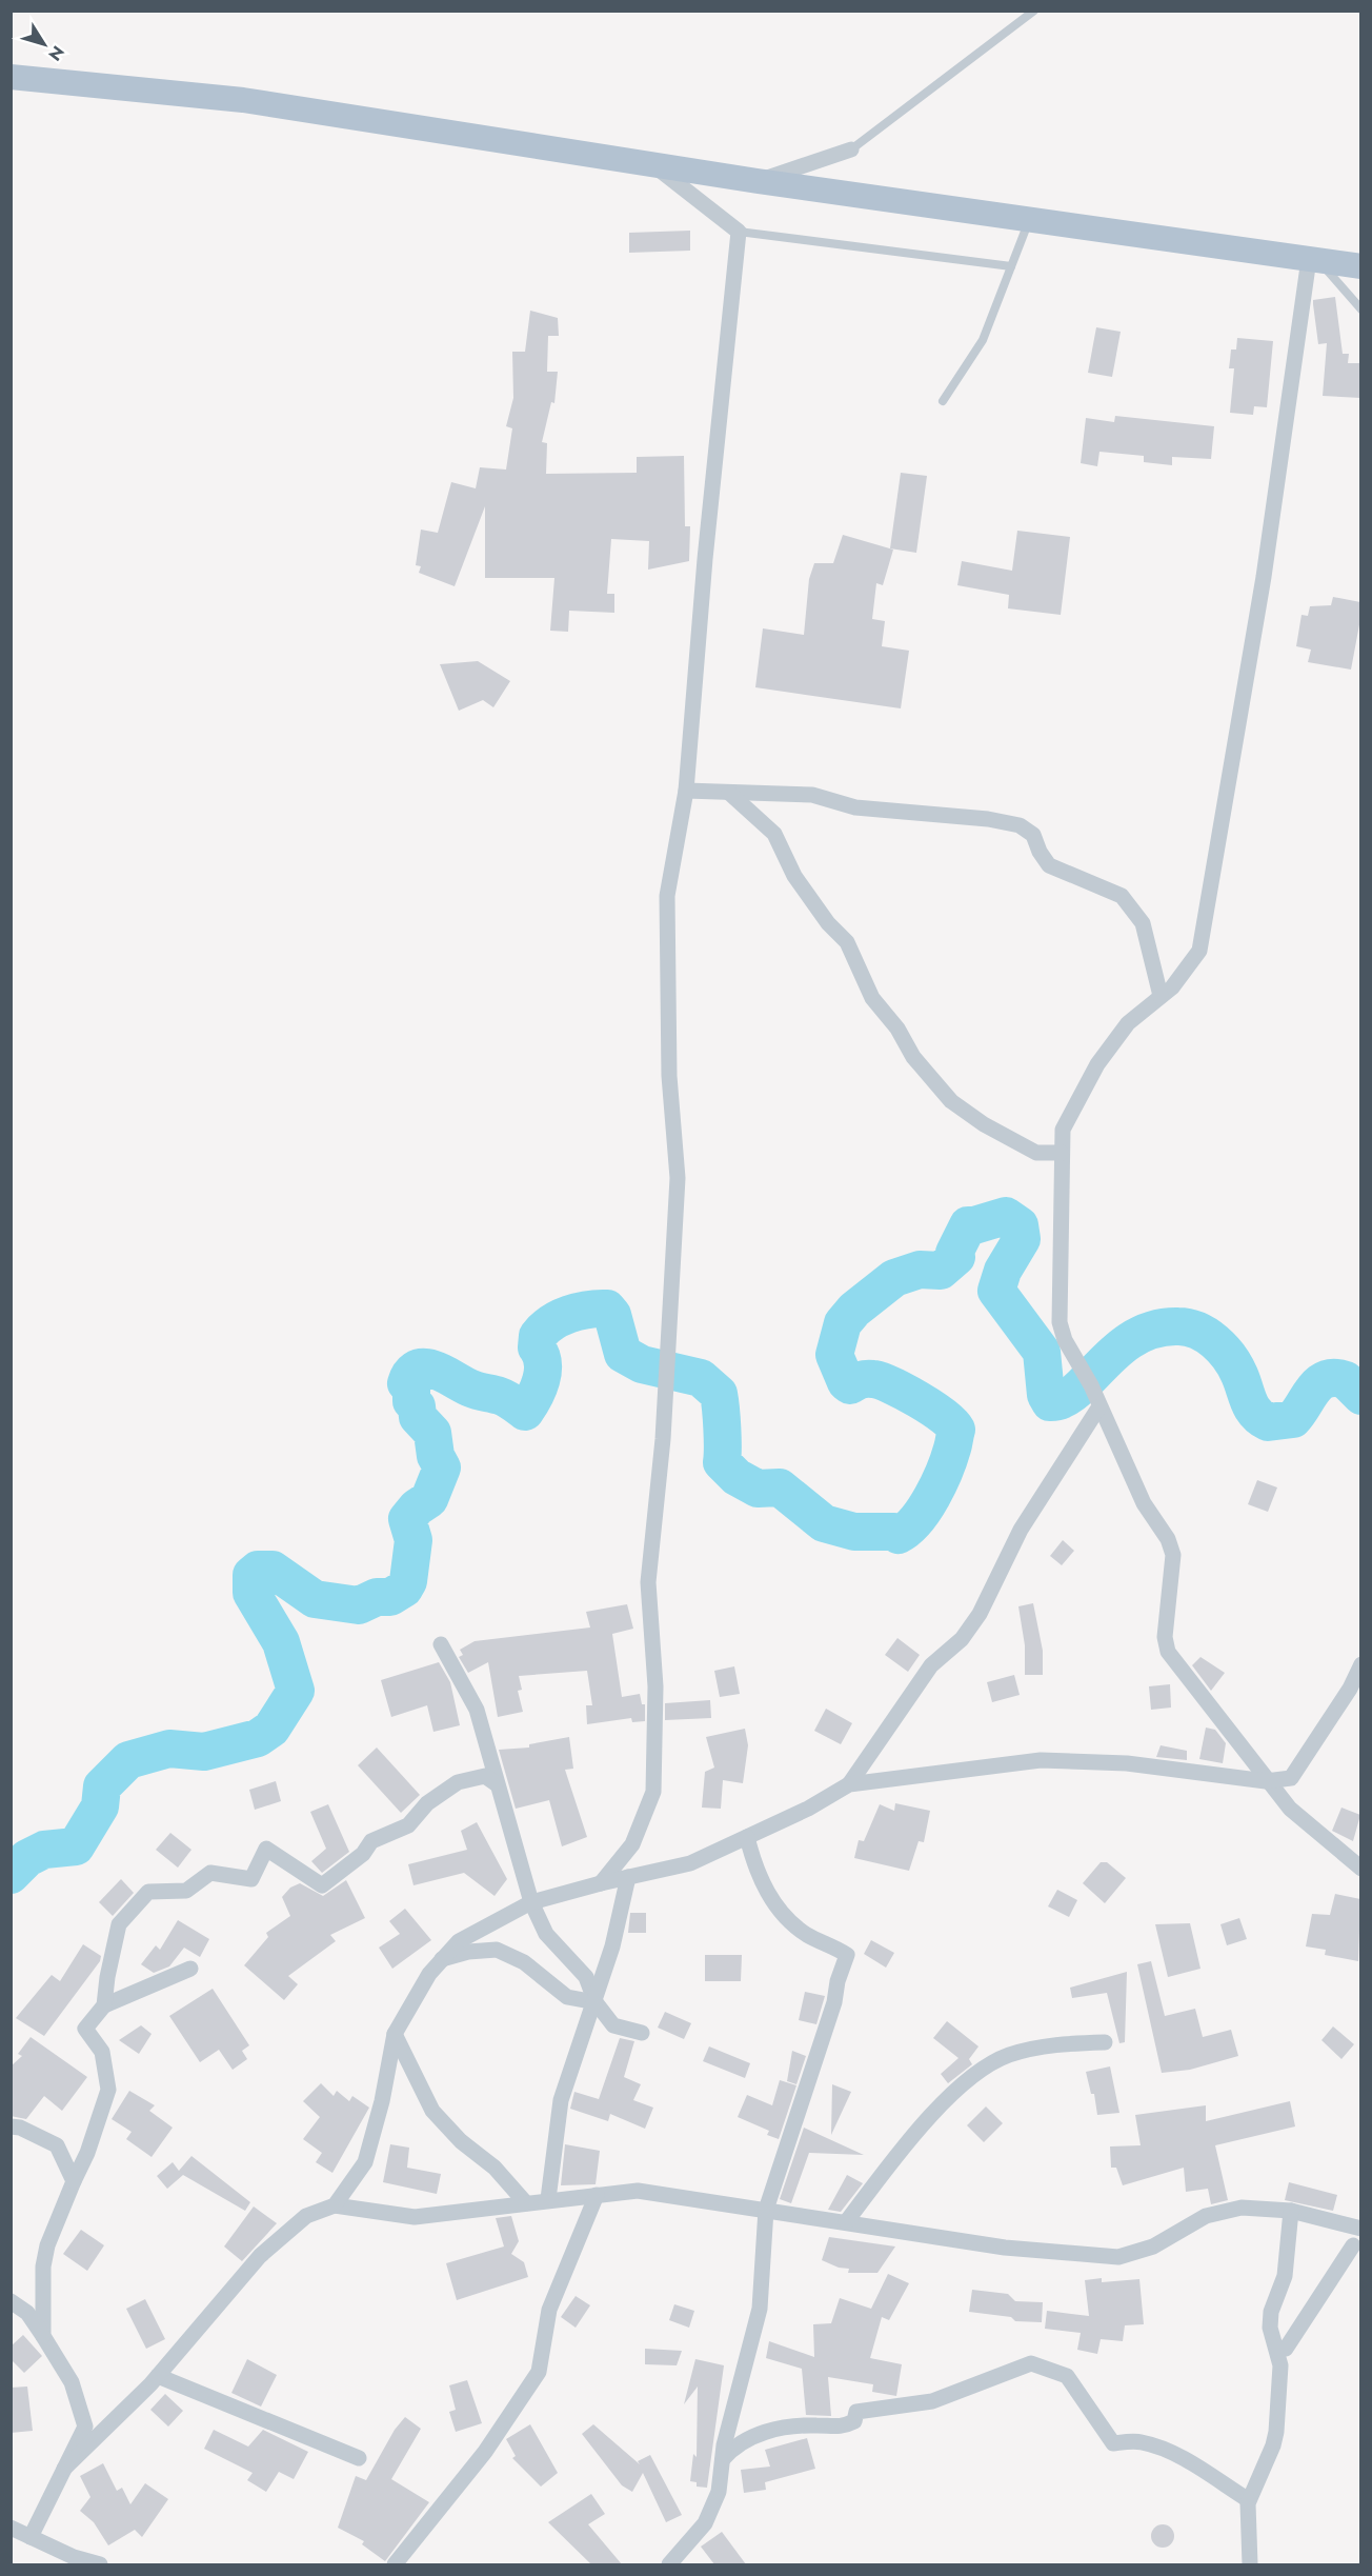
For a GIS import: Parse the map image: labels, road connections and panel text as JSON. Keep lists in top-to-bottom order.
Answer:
{
  "north": "bottom right"
}
